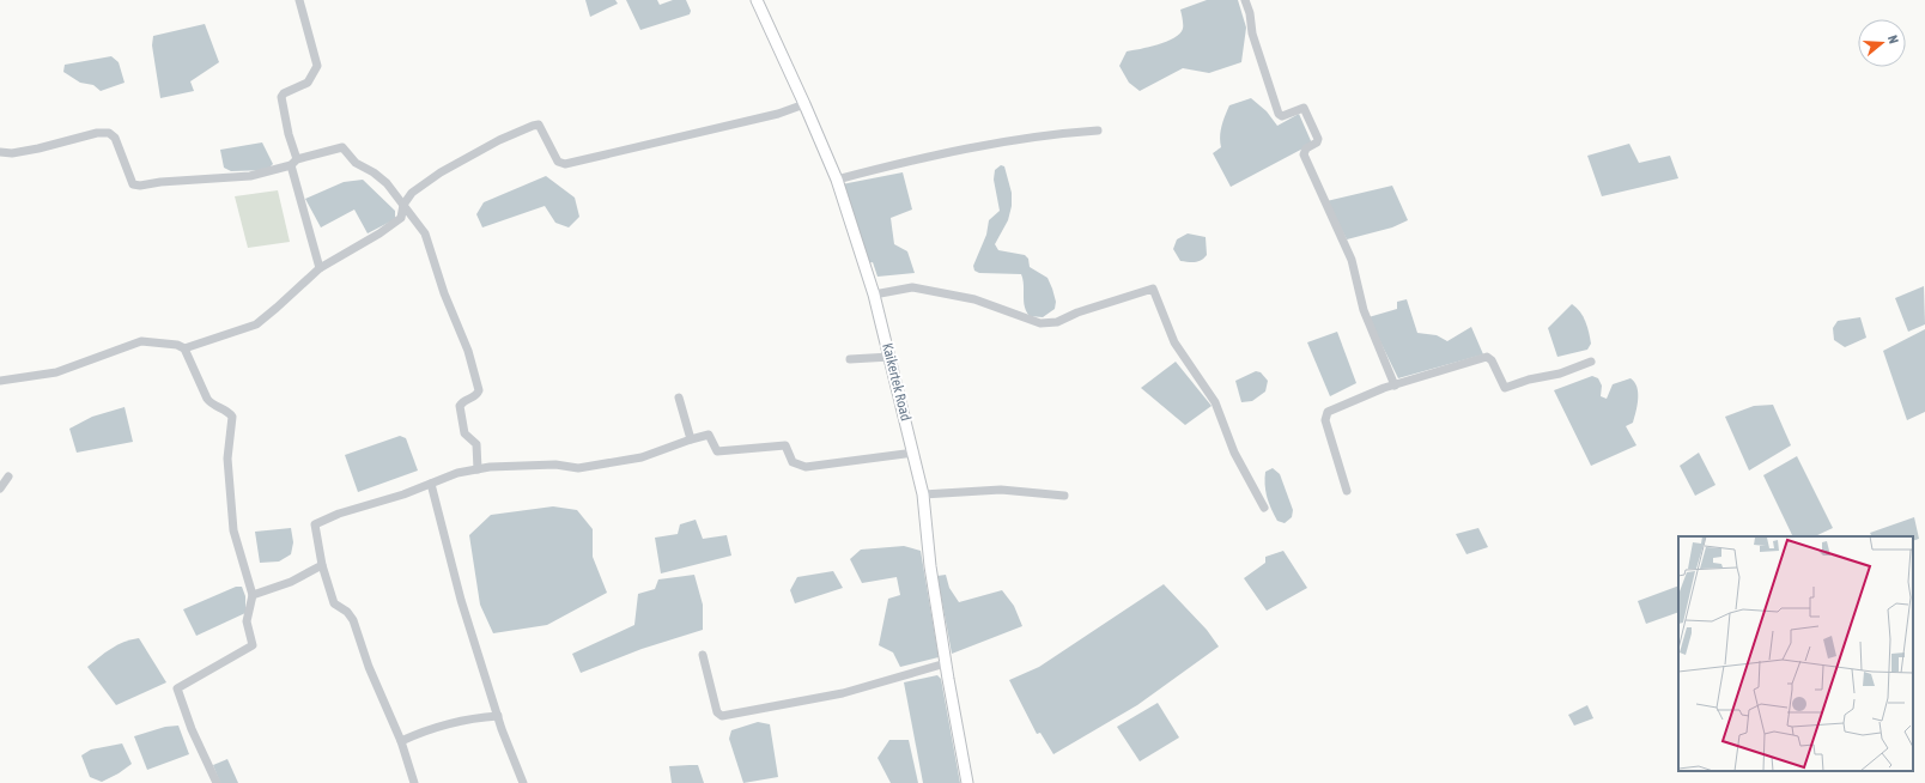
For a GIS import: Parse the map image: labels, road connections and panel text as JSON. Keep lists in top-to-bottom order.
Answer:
{
  "streets": {
    "main road": ["Kaikertek Road"]
  },
  "north": "right"
}
